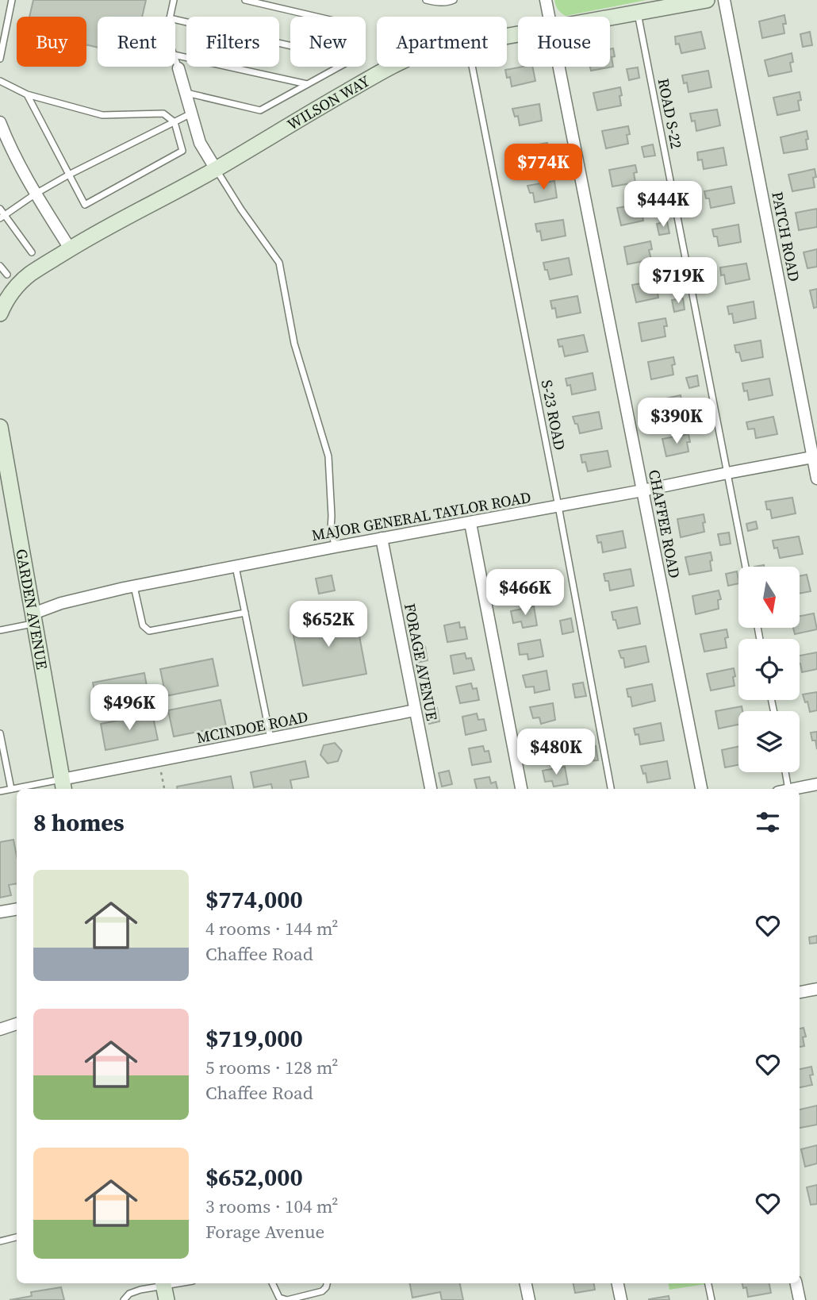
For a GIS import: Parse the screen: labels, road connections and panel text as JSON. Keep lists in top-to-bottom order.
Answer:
{
  "streets": {
    "street": [
      "WILSON WAY",
      "PATCH ROAD",
      "MAJOR GENERAL TAYLOR ROAD",
      "CHAFFEE ROAD",
      "GARDEN AVENUE",
      "FORAGE AVENUE",
      "MCINDOE ROAD"
    ],
    "lane": ["ROAD S-22", "S-23 ROAD"]
  },
  "crossings": [
    ["WILSON WAY", "ROAD S-22"],
    ["ROAD S-22", "MAJOR GENERAL TAYLOR ROAD"],
    ["PATCH ROAD", "MAJOR GENERAL TAYLOR ROAD"],
    ["S-23 ROAD", "MAJOR GENERAL TAYLOR ROAD"],
    ["MAJOR GENERAL TAYLOR ROAD", "CHAFFEE ROAD"],
    ["MAJOR GENERAL TAYLOR ROAD", "GARDEN AVENUE"],
    ["MAJOR GENERAL TAYLOR ROAD", "FORAGE AVENUE"],
    ["GARDEN AVENUE", "MCINDOE ROAD"],
    ["FORAGE AVENUE", "MCINDOE ROAD"]
  ],
  "north": "bottom",
  "page": {
    "chip": [
      "Buy",
      "Rent",
      "Filters",
      "New",
      "Apartment",
      "House"
    ],
    "price": [
      "$774K",
      "$444K",
      "$719K",
      "$390K",
      "$466K",
      "$652K",
      "$496K",
      "$480K"
    ],
    "heading": "8 homes",
    "list": [
      {
        "name": "$774,000",
        "note": "4 rooms · 144 m² · Chaffee Road"
      },
      {
        "name": "$719,000",
        "note": "5 rooms · 128 m² · Chaffee Road"
      },
      {
        "name": "$652,000",
        "note": "3 rooms · 104 m² · Forage Avenue"
      }
    ]
  }
}
